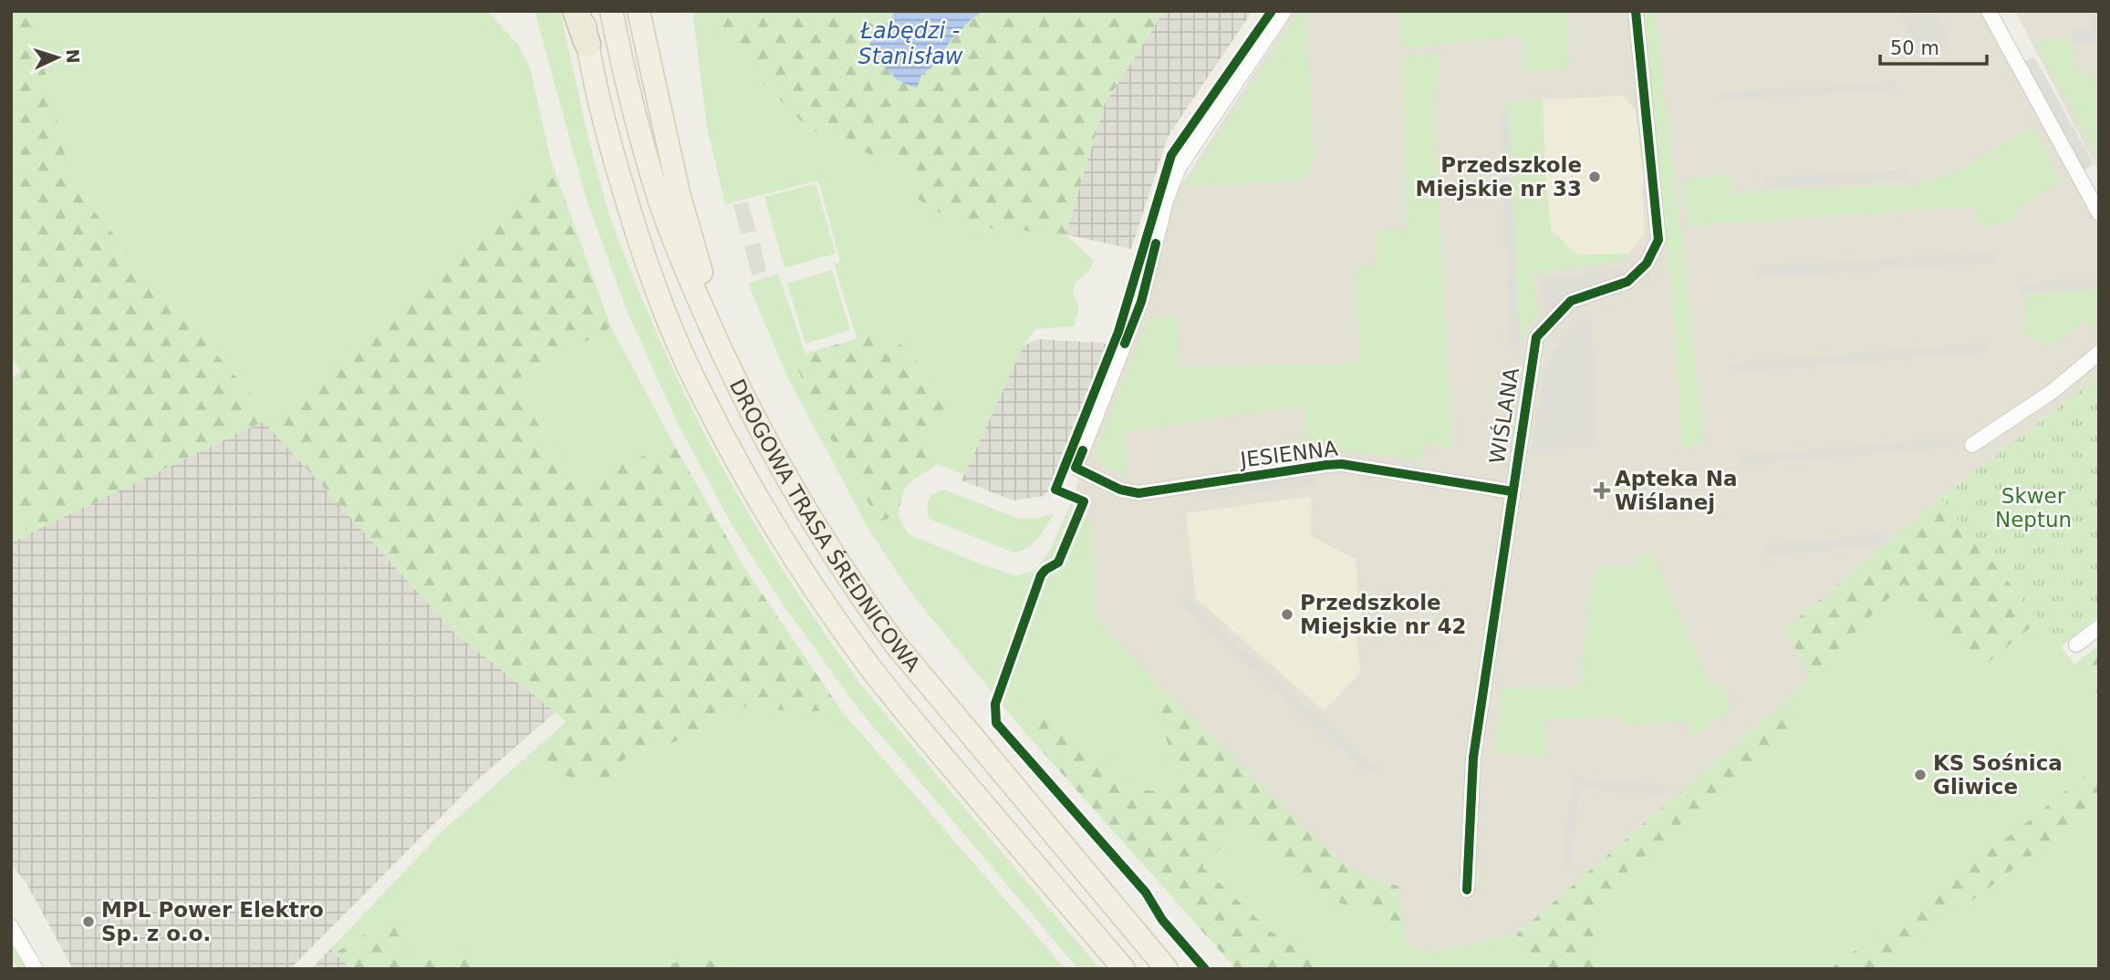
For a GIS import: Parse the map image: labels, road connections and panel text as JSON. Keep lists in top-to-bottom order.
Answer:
{
  "streets": {
    "main road": ["DROGOWA TRASA ŚREDNICOWA"],
    "street": ["WIŚLANA", "JESIENNA"]
  },
  "crossings": [
    ["WIŚLANA", "JESIENNA"]
  ],
  "water": ["Łabędzi - Stanisław"],
  "parks": ["Skwer Neptun"],
  "places": {
    "other": [
      "Przedszkole Miejskie nr 33",
      "Przedszkole Miejskie nr 42",
      "KS Sośnica Gliwice",
      "MPL Power Elektro Sp. z o.o."
    ],
    "health": ["Apteka Na Wiślanej"]
  },
  "scale_bar": "50 m",
  "north": "right"
}
